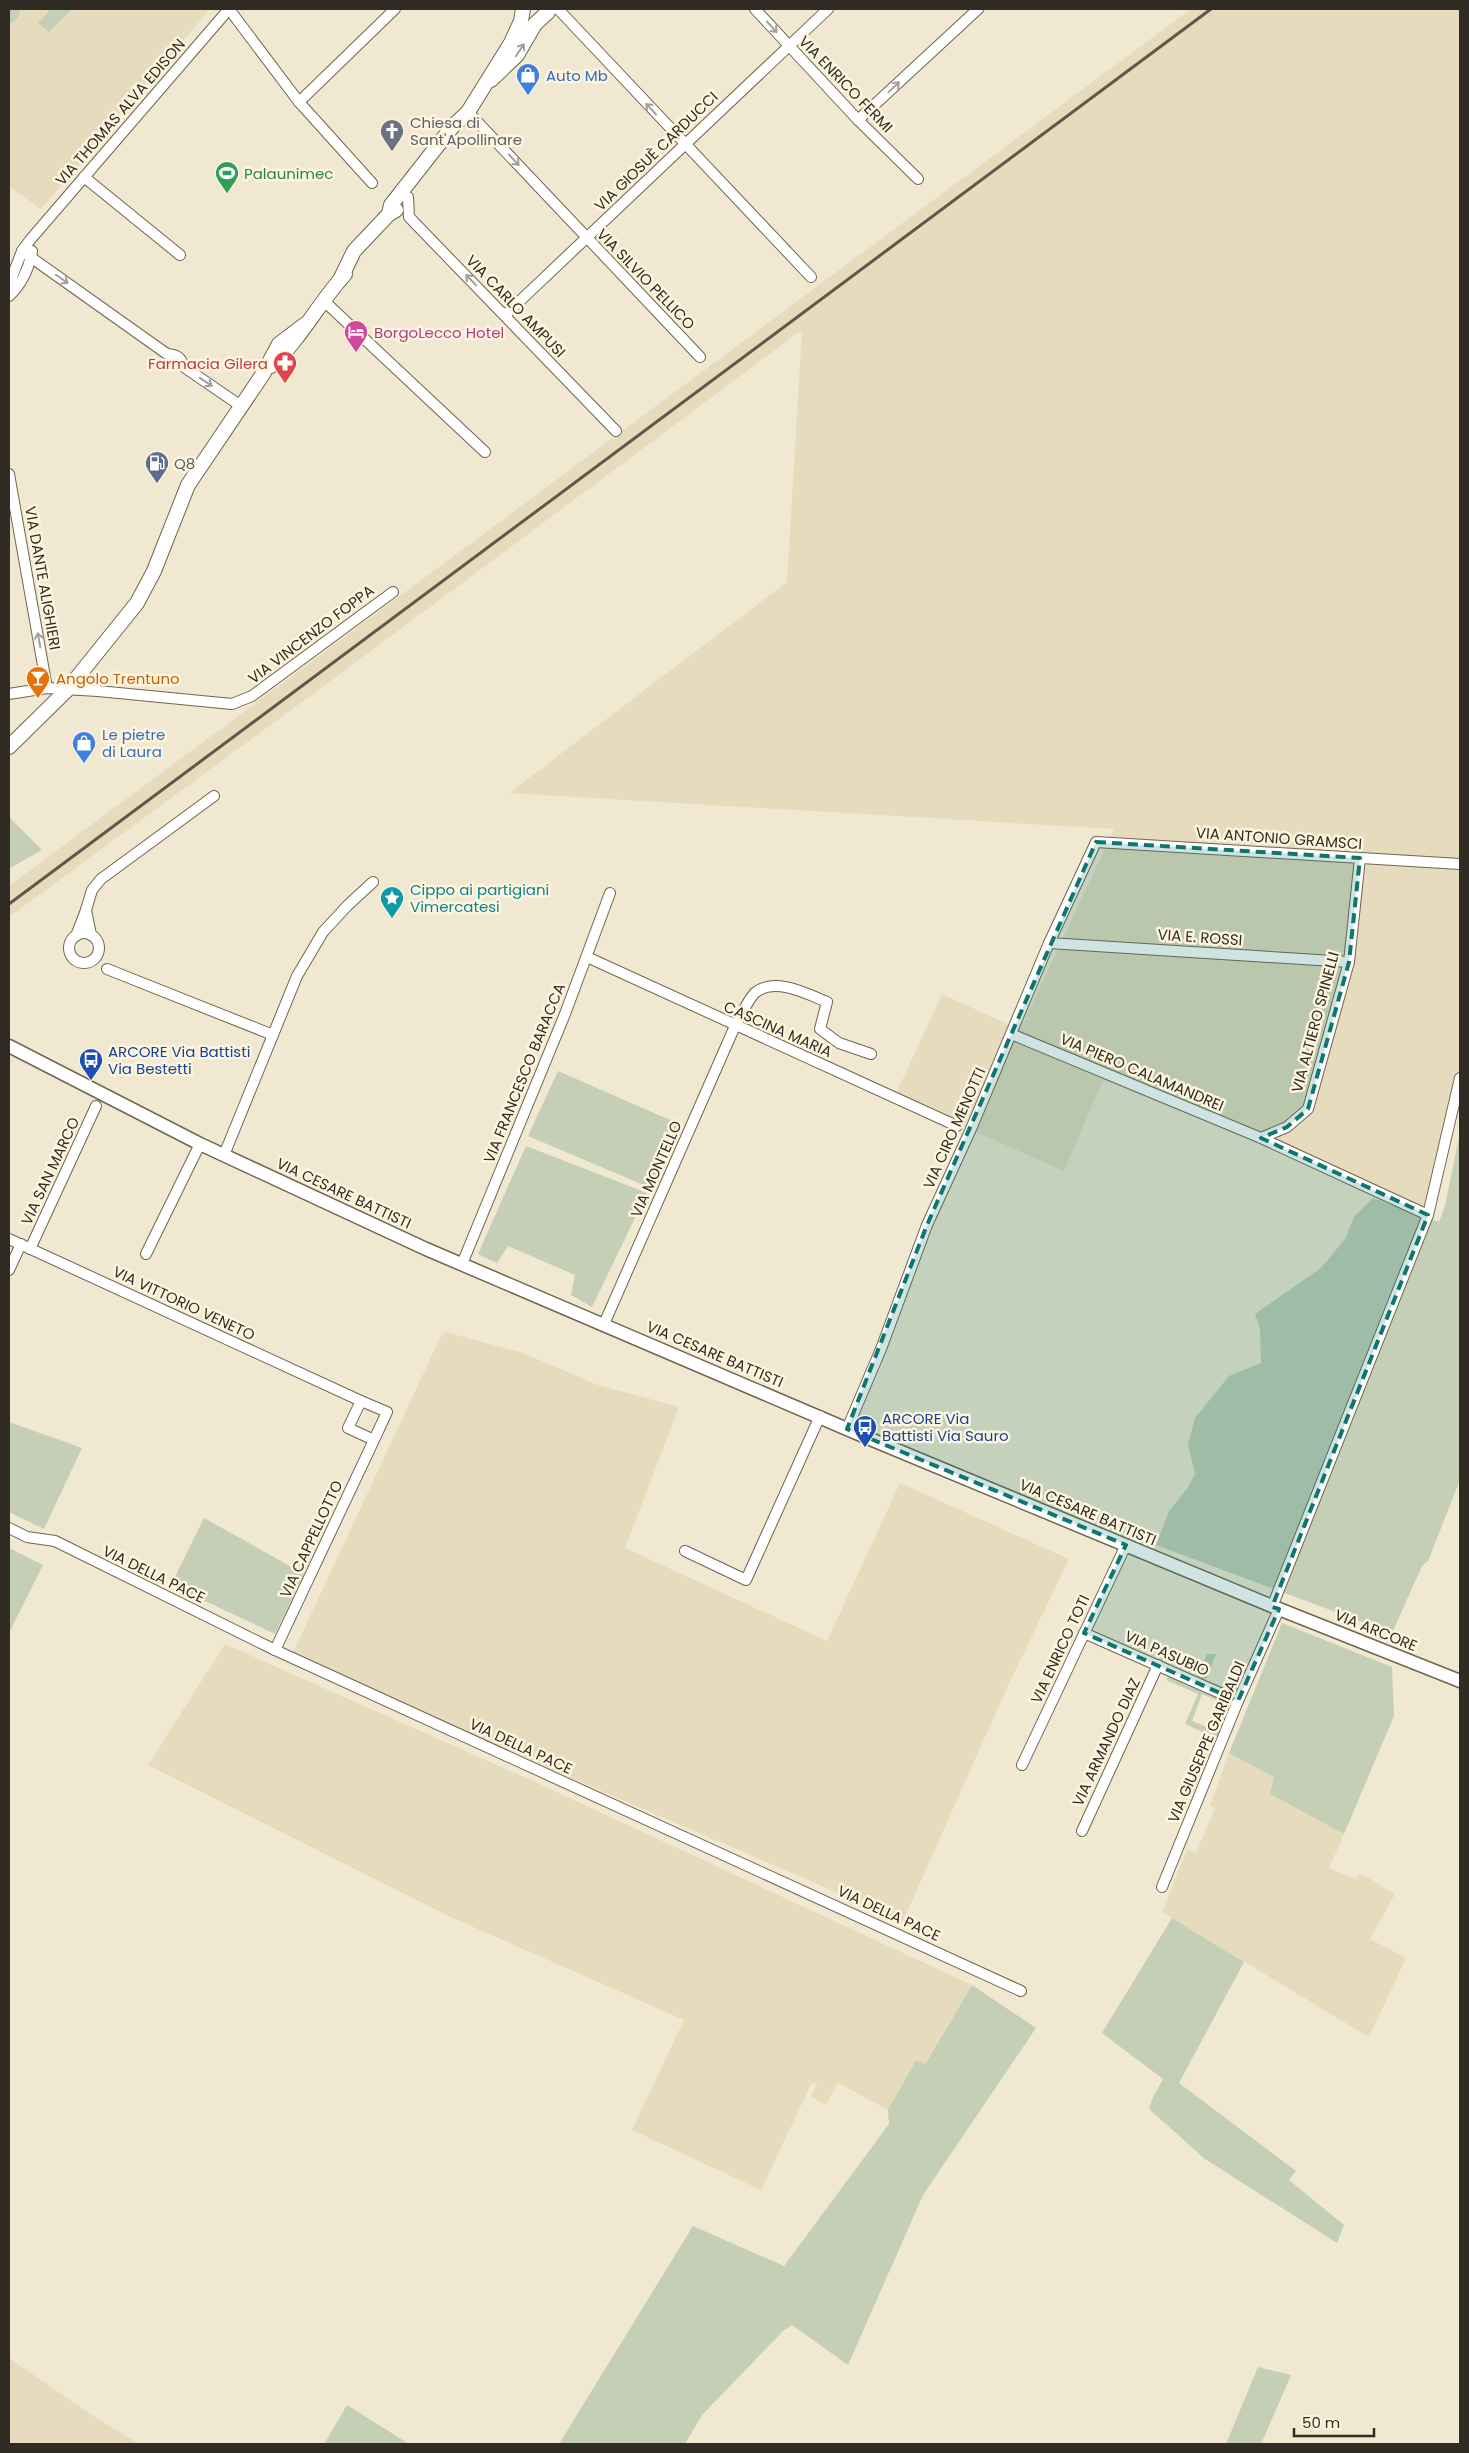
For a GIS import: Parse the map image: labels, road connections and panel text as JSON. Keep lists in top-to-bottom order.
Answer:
{
  "streets": {
    "street": [
      "VIA ENRICO FERMI",
      "VIA THOMAS ALVA EDISON",
      "VIA GIOSUÈ CARDUCCI",
      "VIA SILVIO PELLICO",
      "VIA CARLO AMPUSI",
      "VIA DANTE ALIGHIERI",
      "VIA VINCENZO FOPPA",
      "VIA ANTONIO GRAMSCI",
      "VIA E. ROSSI",
      "VIA ALTIERO SPINELLI",
      "CASCINA MARIA",
      "VIA PIERO CALAMANDREI",
      "VIA FRANCESCO BARACCA",
      "VIA CIRO MENOTTI",
      "VIA MONTELLO",
      "VIA SAN MARCO",
      "VIA CESARE BATTISTI",
      "VIA VITTORIO VENETO",
      "VIA CAPPELLOTTO",
      "VIA DELLA PACE",
      "VIA ARCORE",
      "VIA ENRICO TOTI",
      "VIA PASUBIO",
      "VIA ARMANDO DIAZ",
      "VIA GIUSEPPE GARIBALDI"
    ]
  },
  "crossings": [
    ["VIA ENRICO FERMI", "VIA GIOSUÈ CARDUCCI"],
    ["VIA GIOSUÈ CARDUCCI", "VIA SILVIO PELLICO"],
    ["VIA GIOSUÈ CARDUCCI", "VIA CARLO AMPUSI"],
    ["VIA DANTE ALIGHIERI", "VIA VINCENZO FOPPA"],
    ["VIA ANTONIO GRAMSCI", "VIA ALTIERO SPINELLI"],
    ["VIA ANTONIO GRAMSCI", "VIA CIRO MENOTTI"],
    ["VIA E. ROSSI", "VIA ALTIERO SPINELLI"],
    ["VIA E. ROSSI", "VIA CIRO MENOTTI"],
    ["VIA ALTIERO SPINELLI", "VIA PIERO CALAMANDREI"],
    ["CASCINA MARIA", "VIA FRANCESCO BARACCA"],
    ["CASCINA MARIA", "VIA MONTELLO"],
    ["VIA PIERO CALAMANDREI", "VIA CIRO MENOTTI"],
    ["VIA PIERO CALAMANDREI", "VIA GIUSEPPE GARIBALDI"],
    ["VIA FRANCESCO BARACCA", "VIA CESARE BATTISTI"],
    ["VIA CIRO MENOTTI", "VIA CESARE BATTISTI"],
    ["VIA MONTELLO", "VIA CESARE BATTISTI"],
    ["VIA SAN MARCO", "VIA VITTORIO VENETO"],
    ["VIA CESARE BATTISTI", "VIA ARCORE"],
    ["VIA CESARE BATTISTI", "VIA ENRICO TOTI"],
    ["VIA CESARE BATTISTI", "VIA GIUSEPPE GARIBALDI"],
    ["VIA VITTORIO VENETO", "VIA CAPPELLOTTO"],
    ["VIA CAPPELLOTTO", "VIA DELLA PACE"],
    ["VIA ARCORE", "VIA GIUSEPPE GARIBALDI"],
    ["VIA ENRICO TOTI", "VIA PASUBIO"],
    ["VIA PASUBIO", "VIA ARMANDO DIAZ"],
    ["VIA PASUBIO", "VIA GIUSEPPE GARIBALDI"]
  ],
  "one_way": ["VIA SILVIO PELLICO", "VIA CARLO AMPUSI", "VIA DANTE ALIGHIERI"],
  "places": {
    "shop": ["Auto Mb", "Le pietre di Laura"],
    "church": ["Chiesa di Sant'Apollinare"],
    "sports": ["Palaunimec"],
    "hotel": ["BorgoLecco Hotel"],
    "pharmacy": ["Farmacia Gilera"],
    "fuel station": ["Q8"],
    "bar": ["Angolo Trentuno"],
    "place": ["Cippo ai partigiani Vimercatesi"],
    "bus stop": ["ARCORE Via Battisti Via Bestetti", "ARCORE Via Battisti Via Sauro"]
  },
  "scale_bar": "50 m"
}
